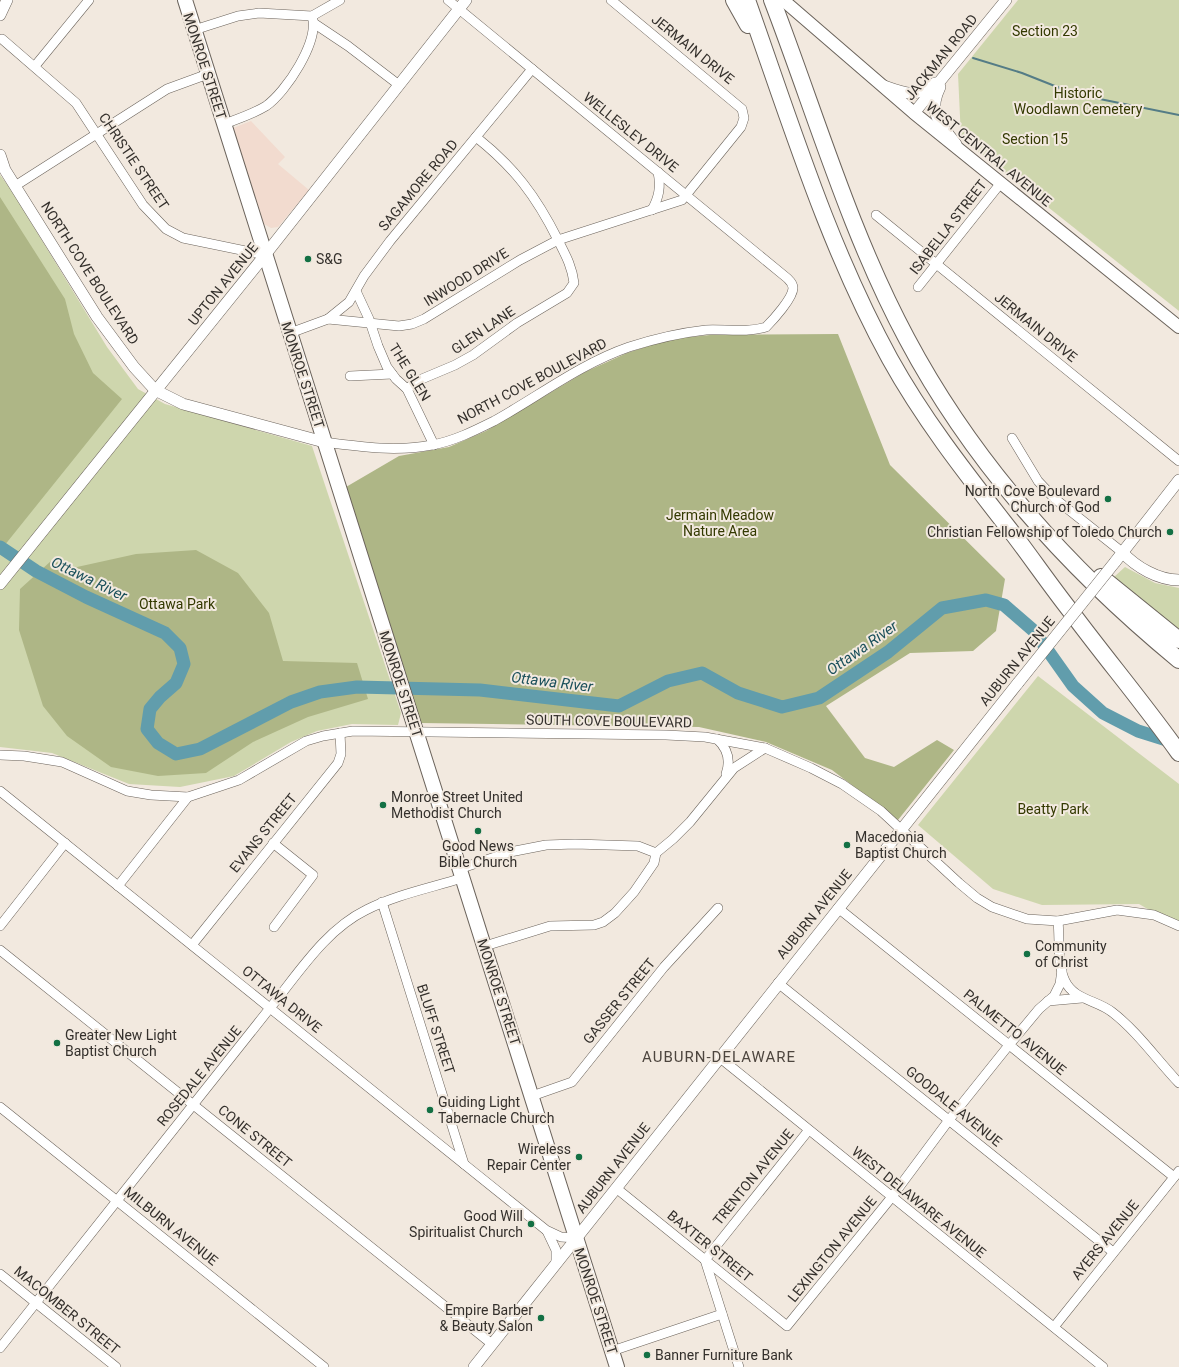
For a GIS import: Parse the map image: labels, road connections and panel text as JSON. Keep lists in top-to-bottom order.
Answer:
{
  "streets": {
    "main road": ["MONROE STREET", "WEST CENTRAL AVENUE"],
    "street": [
      "JERMAIN DRIVE",
      "JACKMAN ROAD",
      "WELLESLEY DRIVE",
      "CHRISTIE STREET",
      "SAGAMORE ROAD",
      "ISABELLA STREET",
      "NORTH COVE BOULEVARD",
      "INWOOD DRIVE",
      "UPTON AVENUE",
      "GLEN LANE",
      "THE GLEN",
      "AUBURN AVENUE",
      "SOUTH COVE BOULEVARD",
      "EVANS STREET",
      "OTTAWA DRIVE",
      "GASSER STREET",
      "BLUFF STREET",
      "PALMETTO AVENUE",
      "ROSEDALE AVENUE",
      "GOODALE AVENUE",
      "CONE STREET",
      "TRENTON AVENUE",
      "WEST DELAWARE AVENUE",
      "MILBURN AVENUE",
      "AYERS AVENUE",
      "BAXTER STREET",
      "LEXINGTON AVENUE",
      "MACOMBER STREET"
    ]
  },
  "crossings": [
    ["JERMAIN DRIVE", "ISABELLA STREET"],
    ["JERMAIN DRIVE", "INWOOD DRIVE"],
    ["JACKMAN ROAD", "WEST CENTRAL AVENUE"],
    ["MONROE STREET", "CHRISTIE STREET"],
    ["MONROE STREET", "NORTH COVE BOULEVARD"],
    ["MONROE STREET", "INWOOD DRIVE"],
    ["MONROE STREET", "UPTON AVENUE"],
    ["MONROE STREET", "AUBURN AVENUE"],
    ["MONROE STREET", "SOUTH COVE BOULEVARD"],
    ["MONROE STREET", "OTTAWA DRIVE"],
    ["MONROE STREET", "GASSER STREET"],
    ["MONROE STREET", "ROSEDALE AVENUE"],
    ["WELLESLEY DRIVE", "SAGAMORE ROAD"],
    ["WELLESLEY DRIVE", "NORTH COVE BOULEVARD"],
    ["WELLESLEY DRIVE", "INWOOD DRIVE"],
    ["WELLESLEY DRIVE", "UPTON AVENUE"],
    ["WEST CENTRAL AVENUE", "ISABELLA STREET"],
    ["CHRISTIE STREET", "UPTON AVENUE"],
    ["SAGAMORE ROAD", "INWOOD DRIVE"],
    ["SAGAMORE ROAD", "THE GLEN"],
    ["NORTH COVE BOULEVARD", "UPTON AVENUE"],
    ["NORTH COVE BOULEVARD", "THE GLEN"],
    ["INWOOD DRIVE", "GLEN LANE"],
    ["INWOOD DRIVE", "THE GLEN"],
    ["GLEN LANE", "THE GLEN"],
    ["AUBURN AVENUE", "SOUTH COVE BOULEVARD"],
    ["AUBURN AVENUE", "OTTAWA DRIVE"],
    ["AUBURN AVENUE", "PALMETTO AVENUE"],
    ["AUBURN AVENUE", "GOODALE AVENUE"],
    ["AUBURN AVENUE", "CONE STREET"],
    ["AUBURN AVENUE", "WEST DELAWARE AVENUE"],
    ["AUBURN AVENUE", "BAXTER STREET"],
    ["SOUTH COVE BOULEVARD", "EVANS STREET"],
    ["EVANS STREET", "OTTAWA DRIVE"],
    ["OTTAWA DRIVE", "BLUFF STREET"],
    ["OTTAWA DRIVE", "ROSEDALE AVENUE"],
    ["BLUFF STREET", "ROSEDALE AVENUE"],
    ["PALMETTO AVENUE", "AYERS AVENUE"],
    ["PALMETTO AVENUE", "LEXINGTON AVENUE"],
    ["ROSEDALE AVENUE", "CONE STREET"],
    ["ROSEDALE AVENUE", "MILBURN AVENUE"],
    ["ROSEDALE AVENUE", "MACOMBER STREET"],
    ["GOODALE AVENUE", "AYERS AVENUE"],
    ["GOODALE AVENUE", "LEXINGTON AVENUE"],
    ["TRENTON AVENUE", "WEST DELAWARE AVENUE"],
    ["TRENTON AVENUE", "BAXTER STREET"],
    ["WEST DELAWARE AVENUE", "AYERS AVENUE"],
    ["WEST DELAWARE AVENUE", "LEXINGTON AVENUE"],
    ["BAXTER STREET", "LEXINGTON AVENUE"]
  ],
  "districts": ["AUBURN-DELAWARE"],
  "water": ["Ottawa River"],
  "parks": [
    "Section 23",
    "Historic Woodlawn Cemetery",
    "Section 15",
    "Jermain Meadow Nature Area",
    "Ottawa Park",
    "Beatty Park"
  ],
  "places": [
    "S&G",
    "North Cove Boulevard Church of God",
    "Christian Fellowship of Toledo Church",
    "Monroe Street United Methodist Church",
    "Good News Bible Church",
    "Macedonia Baptist Church",
    "Community of Christ",
    "Greater New Light Baptist Church",
    "Guiding Light Tabernacle Church",
    "Wireless Repair Center",
    "Good Will Spiritualist Church",
    "Empire Barber & Beauty Salon",
    "Banner Furniture Bank"
  ]
}
